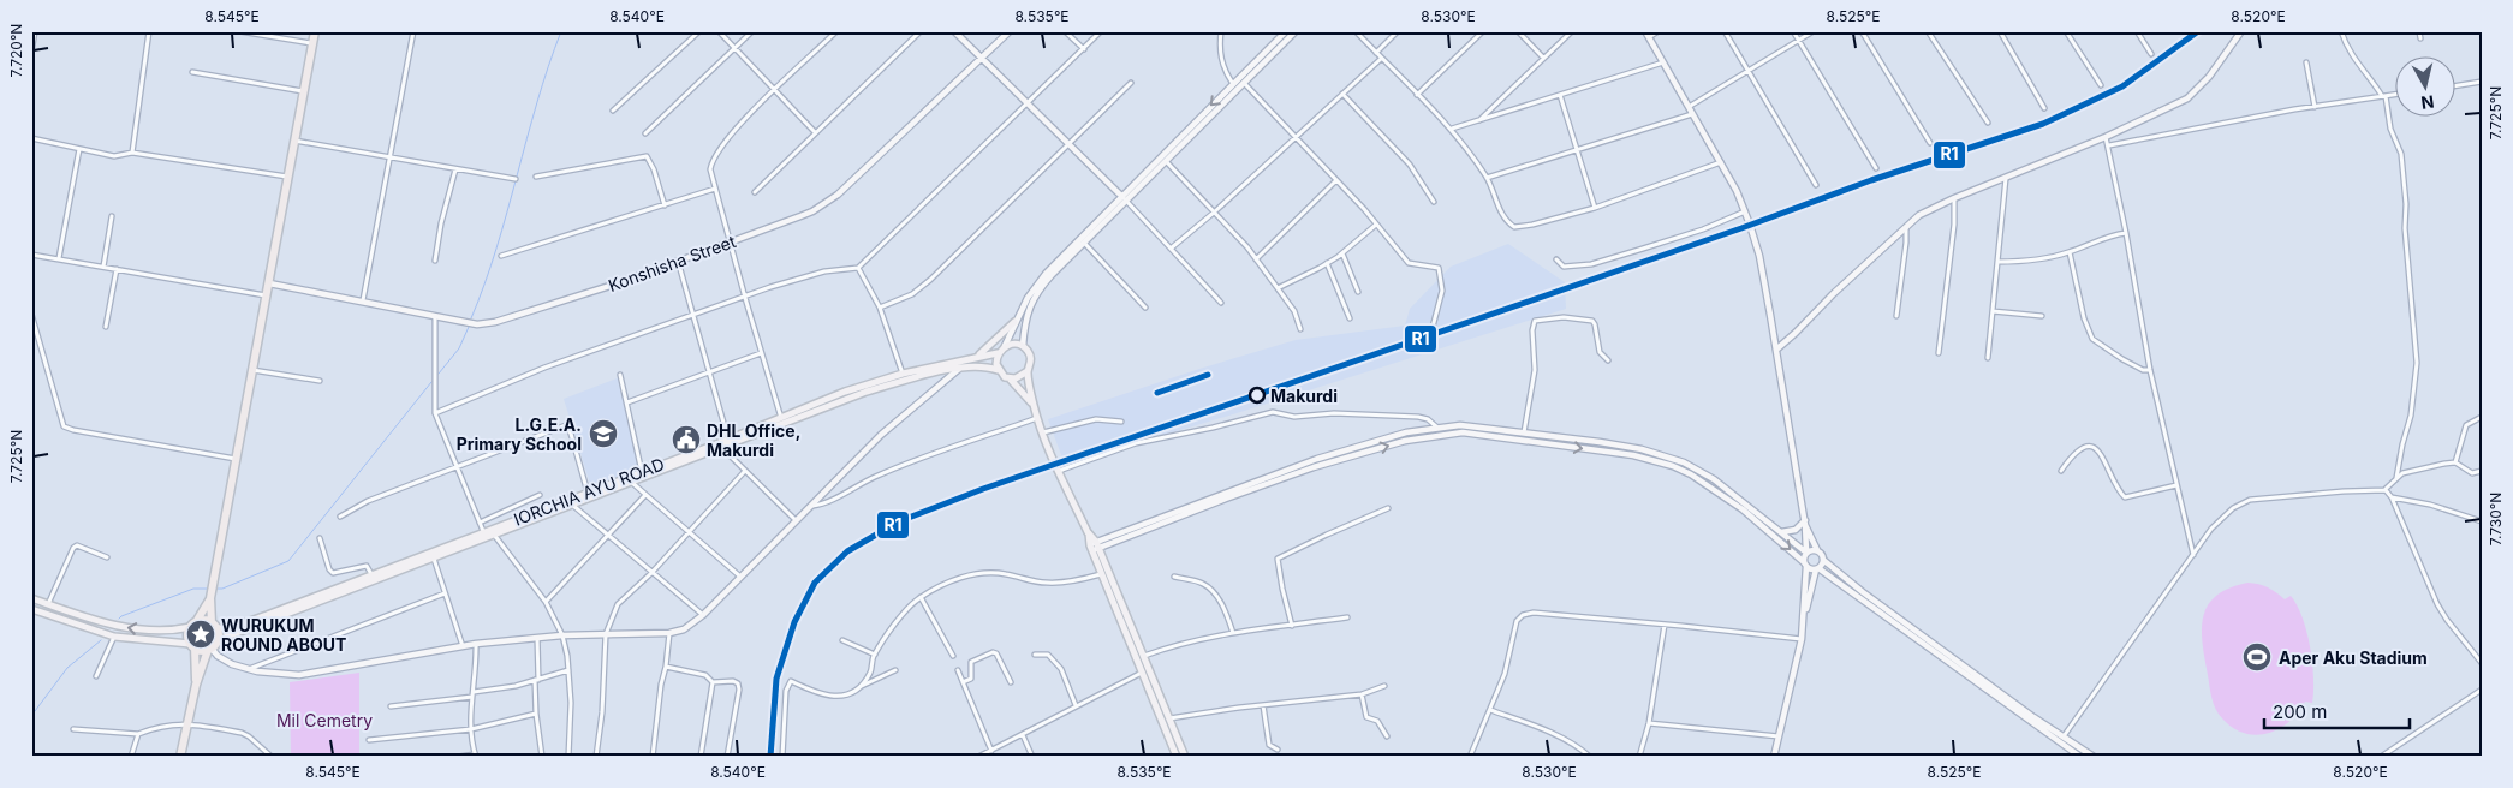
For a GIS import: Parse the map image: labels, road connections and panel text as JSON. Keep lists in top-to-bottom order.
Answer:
{
  "streets": {
    "main road": ["IORCHIA AYU ROAD"],
    "street": ["Konshisha Street"]
  },
  "parks": ["Mil Cemetry"],
  "places": {
    "other": ["Makurdi"],
    "school or university": ["L.G.E.A. Primary School"],
    "public building": ["DHL Office, Makurdi"],
    "place": ["WURUKUM ROUND ABOUT"],
    "sports": ["Aper Aku Stadium"]
  },
  "lines": ["transit line R1"],
  "scale_bar": "200 m",
  "north": "bottom",
  "coordinates": [
    "8.545°E",
    "8.540°E",
    "8.535°E",
    "8.530°E",
    "8.525°E",
    "8.520°E",
    "7.720°N",
    "7.725°N",
    "7.730°N"
  ]
}
